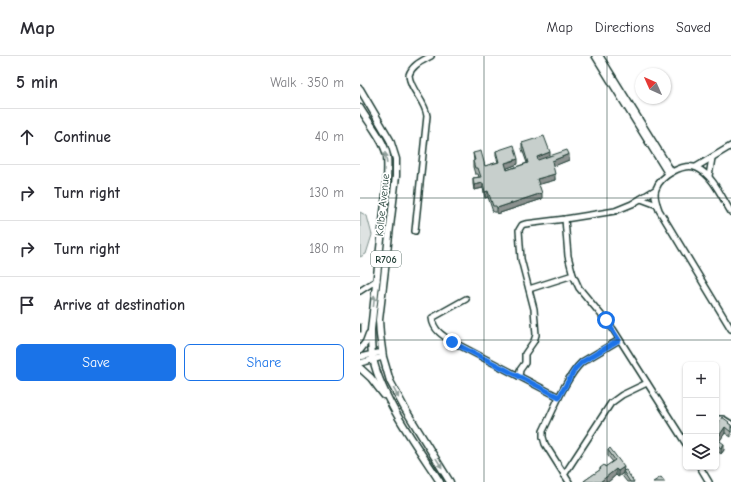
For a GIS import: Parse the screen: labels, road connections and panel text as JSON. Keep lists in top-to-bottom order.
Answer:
{
  "streets": {
    "main road": ["Kolbe Avenue", "R706"]
  },
  "north": "top left",
  "page": {
    "header": "Map",
    "nav": ["Map", "Directions", "Saved"],
    "heading": ["5 min", "Walk · 350 m"],
    "list": [
      ["Continue", "40 m"],
      ["Turn right", "130 m"],
      ["Turn right", "180 m"],
      "Arrive at destination"
    ],
    "buttons": ["Save", "Share"],
    "map_buttons": ["+", "−"]
  }
}
